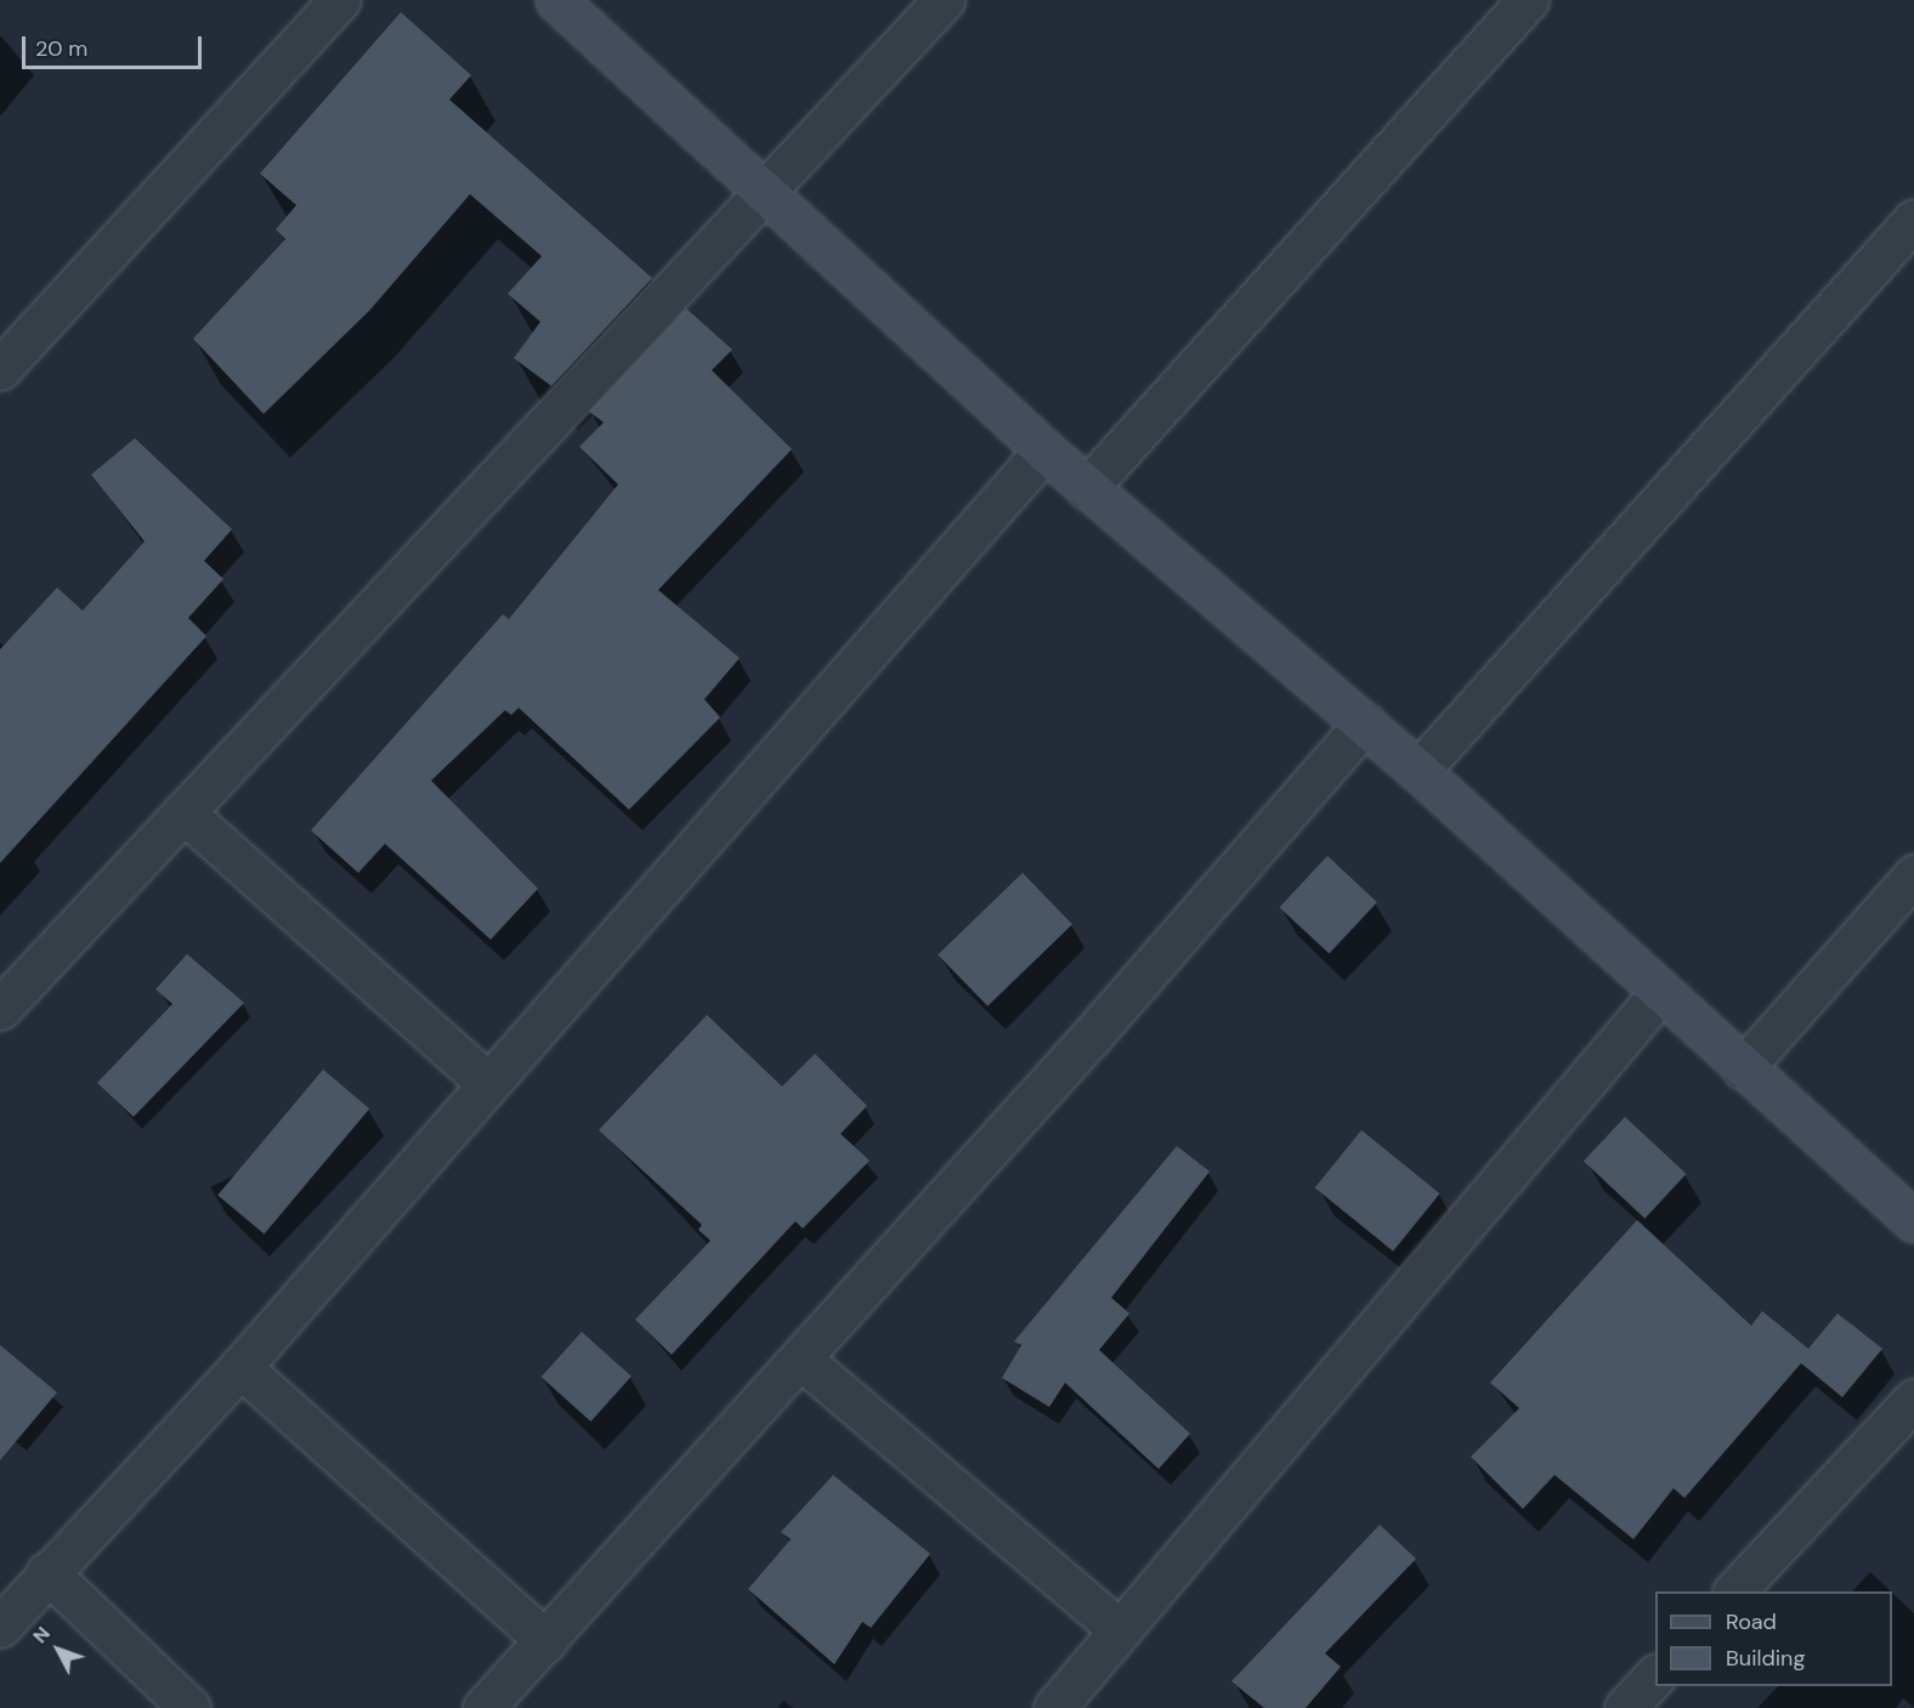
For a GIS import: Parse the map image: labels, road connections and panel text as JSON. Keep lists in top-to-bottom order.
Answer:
{
  "legend": ["Road", "Building"],
  "scale_bar": "20 m",
  "north": "top left"
}
